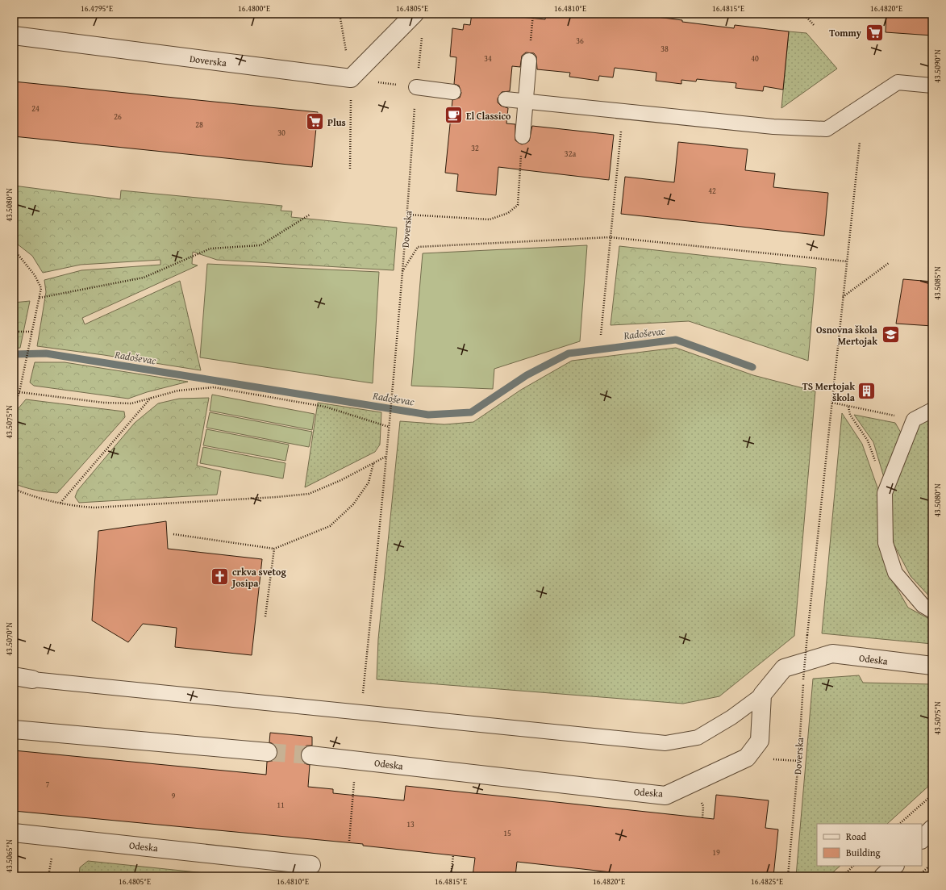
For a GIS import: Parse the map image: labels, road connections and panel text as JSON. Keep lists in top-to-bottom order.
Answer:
{
  "streets": {
    "street": ["Doverska", "Odeska"]
  },
  "water": ["Radoševac"],
  "places": {
    "supermarket": ["Tommy", "Plus"],
    "cafe": ["El Classico"],
    "school or university": ["Osnovna škola Mertojak"],
    "building": ["TS Mertojak škola"],
    "church": ["crkva svetog Josipa"]
  },
  "house_numbers": [
    "36",
    "38",
    "34",
    "40",
    "24",
    "26",
    "28",
    "30",
    "32",
    "32a",
    "42",
    "7",
    "9",
    "11",
    "13",
    "15",
    "19"
  ],
  "legend": ["Road", "Building"],
  "coordinates": [
    "16.4795°E",
    "16.4800°E",
    "16.4805°E",
    "16.4810°E",
    "16.4815°E",
    "16.4820°E",
    "43.5090°N",
    "43.5080°N",
    "43.5085°N",
    "43.5075°N",
    "43.5070°N",
    "43.5065°N",
    "16.4825°E"
  ]
}
